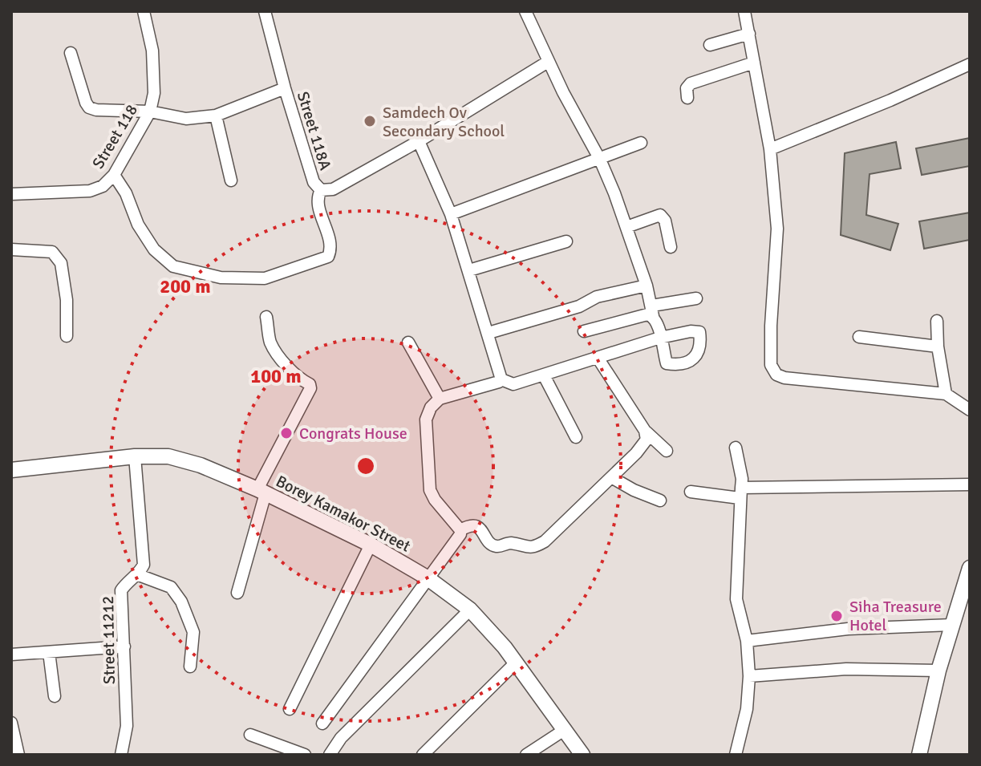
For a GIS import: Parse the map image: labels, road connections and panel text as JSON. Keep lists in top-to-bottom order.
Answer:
{
  "streets": {
    "main road": ["Borey Kamakor Street"],
    "street": ["Street 118A", "Street 118", "Street 11212"]
  },
  "places": ["Samdech Ov Secondary School", "Congrats House", "Siha Treasure Hotel"],
  "rings": ["200 m", "100 m"]
}
